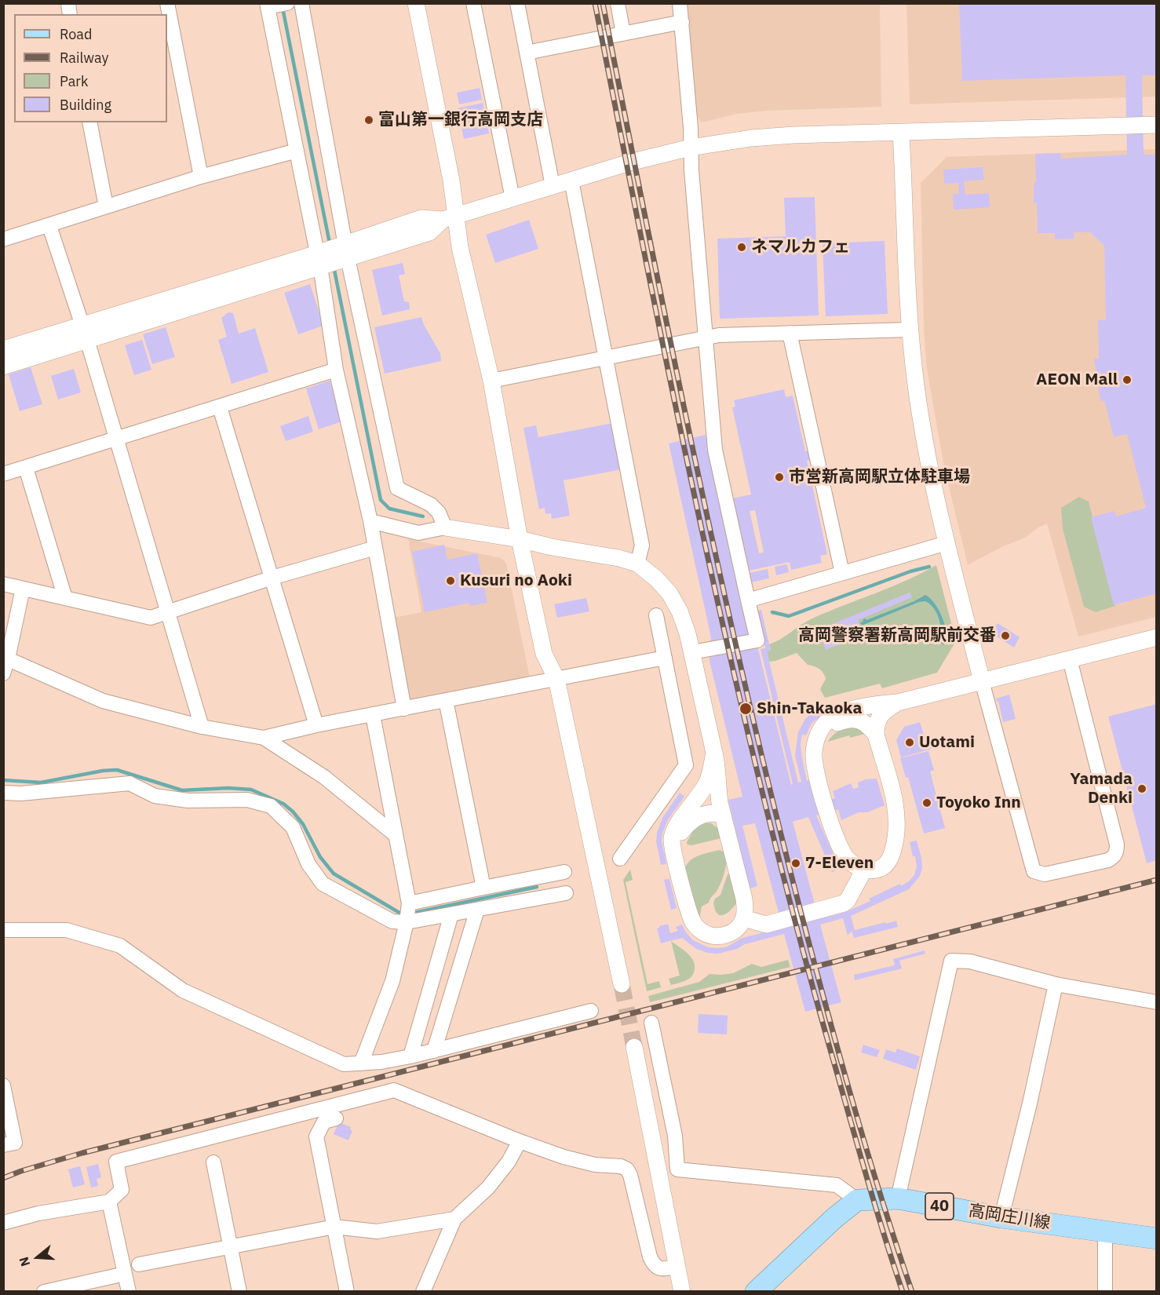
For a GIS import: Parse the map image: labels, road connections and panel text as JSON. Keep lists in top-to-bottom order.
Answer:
{
  "streets": {
    "main road": ["40", "高岡庄川線"]
  },
  "places": [
    "富山第一銀行高岡支店",
    "ネマルカフェ",
    "AEON Mall",
    "市営新高岡駅立体駐車場",
    "Kusuri no Aoki",
    "高岡警察署新高岡駅前交番",
    "Shin-Takaoka",
    "Uotami",
    "Yamada Denki",
    "Toyoko Inn",
    "7-Eleven"
  ],
  "legend": [
    "Road",
    "Railway",
    "Park",
    "Building"
  ],
  "north": "left"
}
